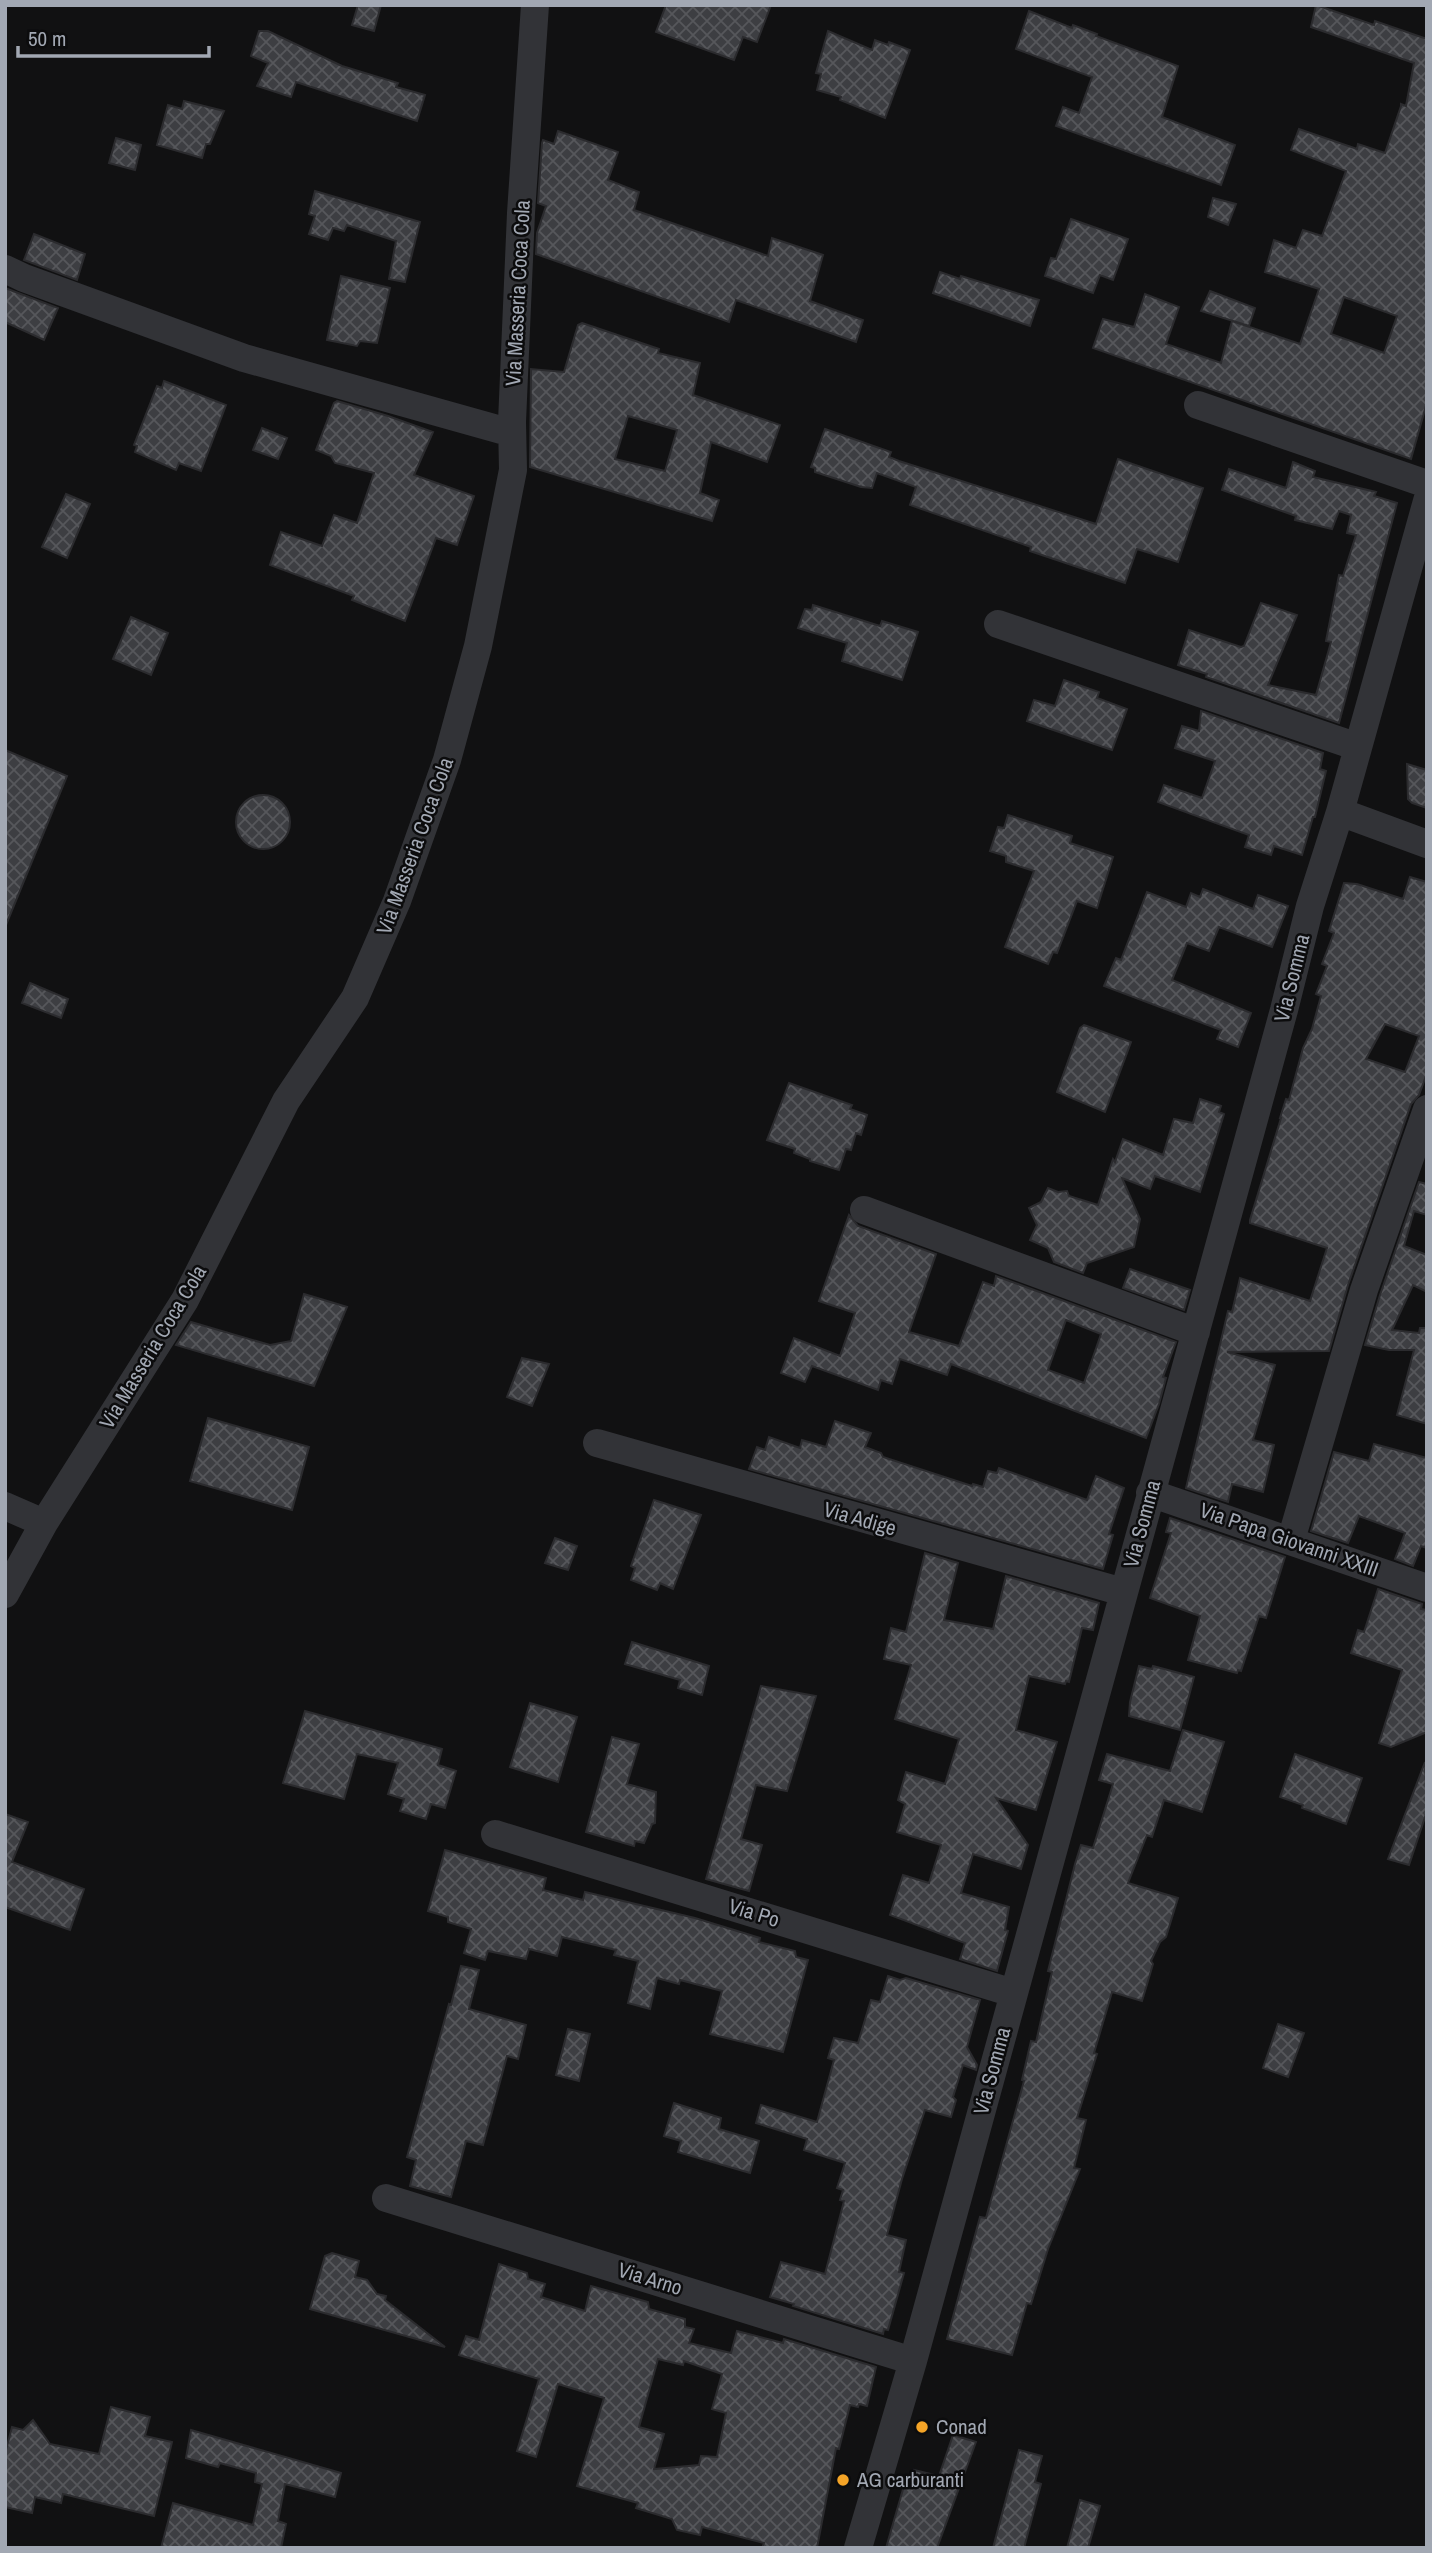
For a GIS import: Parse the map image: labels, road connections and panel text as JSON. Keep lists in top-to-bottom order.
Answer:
{
  "streets": {
    "street": [
      "Via Masseria Coca Cola",
      "Via Somma",
      "Via Adige",
      "Via Papa Giovanni XXIII",
      "Via Po",
      "Via Arno"
    ]
  },
  "crossings": [
    ["Via Somma", "Via Adige"],
    ["Via Somma", "Via Papa Giovanni XXIII"],
    ["Via Somma", "Via Po"],
    ["Via Somma", "Via Arno"]
  ],
  "places": ["Conad", "AG carburanti"],
  "scale_bar": "50 m"
}
